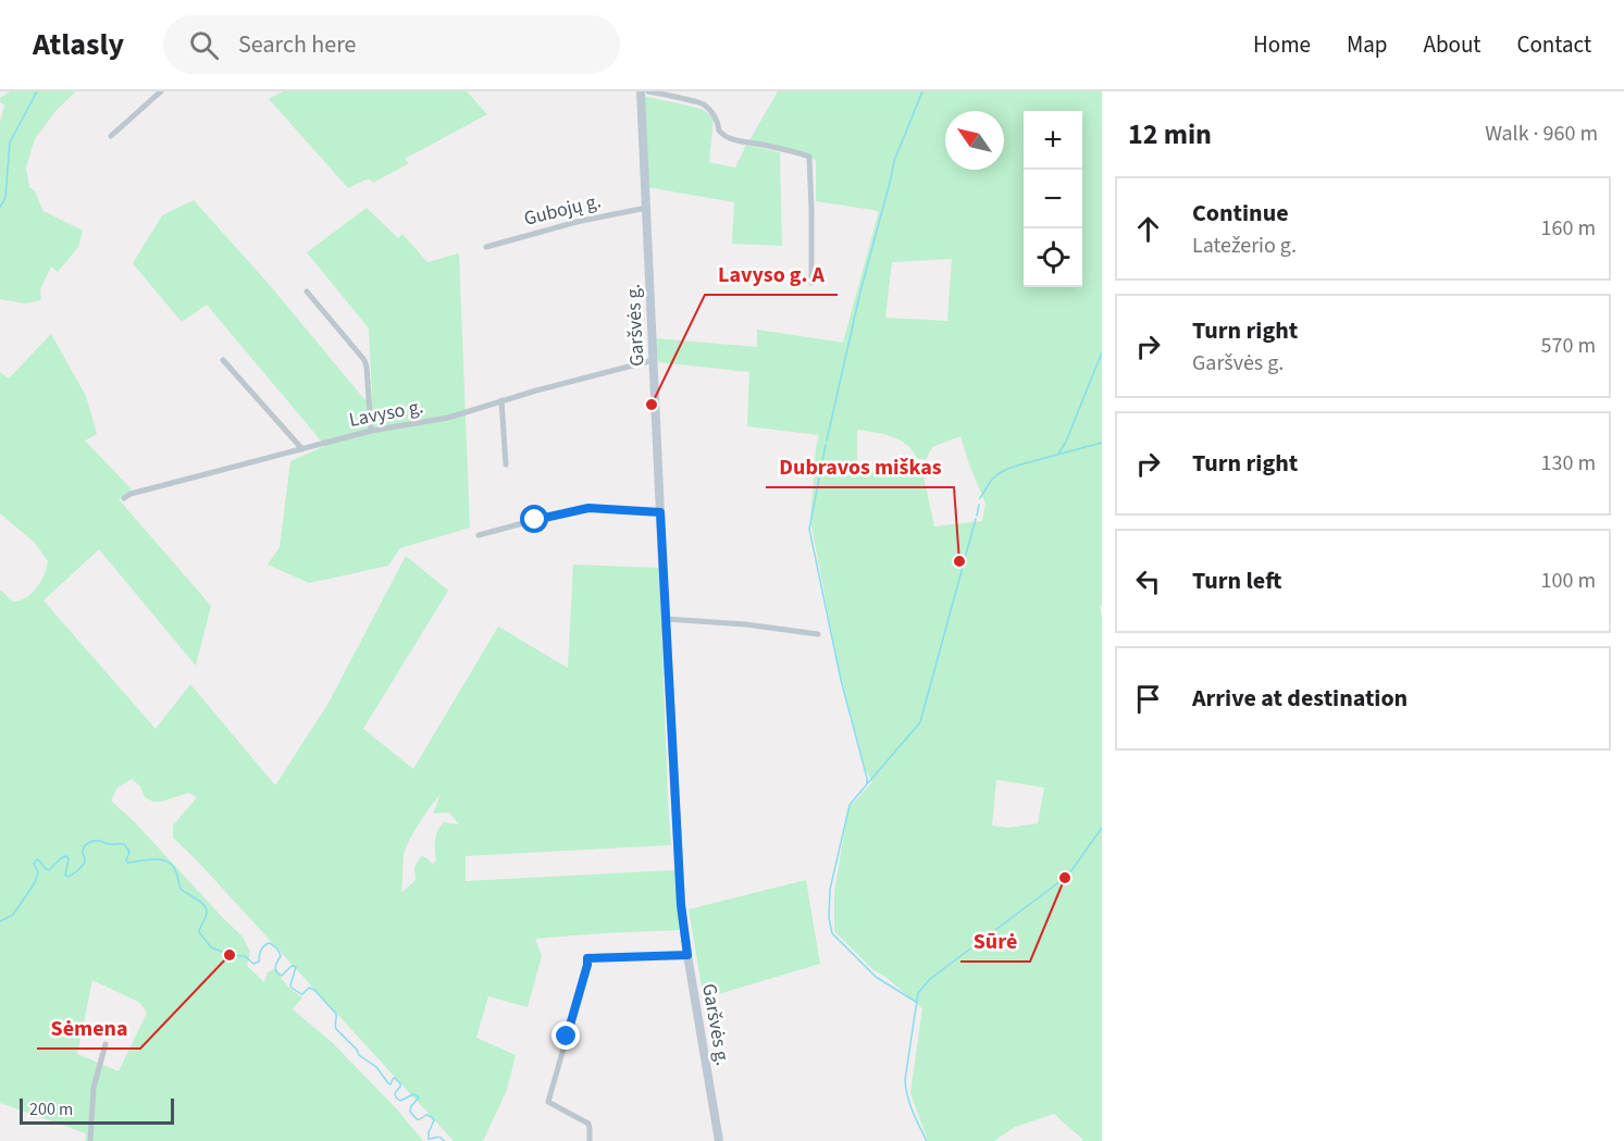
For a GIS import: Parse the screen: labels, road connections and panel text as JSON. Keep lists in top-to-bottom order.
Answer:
{
  "streets": {
    "main road": ["Garšvės g."],
    "street": ["Gubojų g.", "Lavyso g."]
  },
  "crossings": [
    ["Gubojų g.", "Garšvės g."],
    ["Garšvės g.", "Lavyso g."]
  ],
  "places": [
    "Lavyso g. A",
    "Dubravos miškas",
    "Sūrė",
    "Sėmena"
  ],
  "scale_bar": "200 m",
  "north": "top left",
  "page": {
    "header": "Atlasly",
    "search": "Search here",
    "nav": [
      "Home",
      "Map",
      "About",
      "Contact"
    ],
    "heading": ["12 min", "Walk · 960 m"],
    "map_buttons": ["+", "−"],
    "list": [
      ["Continue", "Latežerio g.", "160 m"],
      ["Turn right", "Garšvės g.", "570 m"],
      ["Turn right", "130 m"],
      ["Turn left", "100 m"],
      "Arrive at destination"
    ],
    "scale": "200 m"
  }
}
